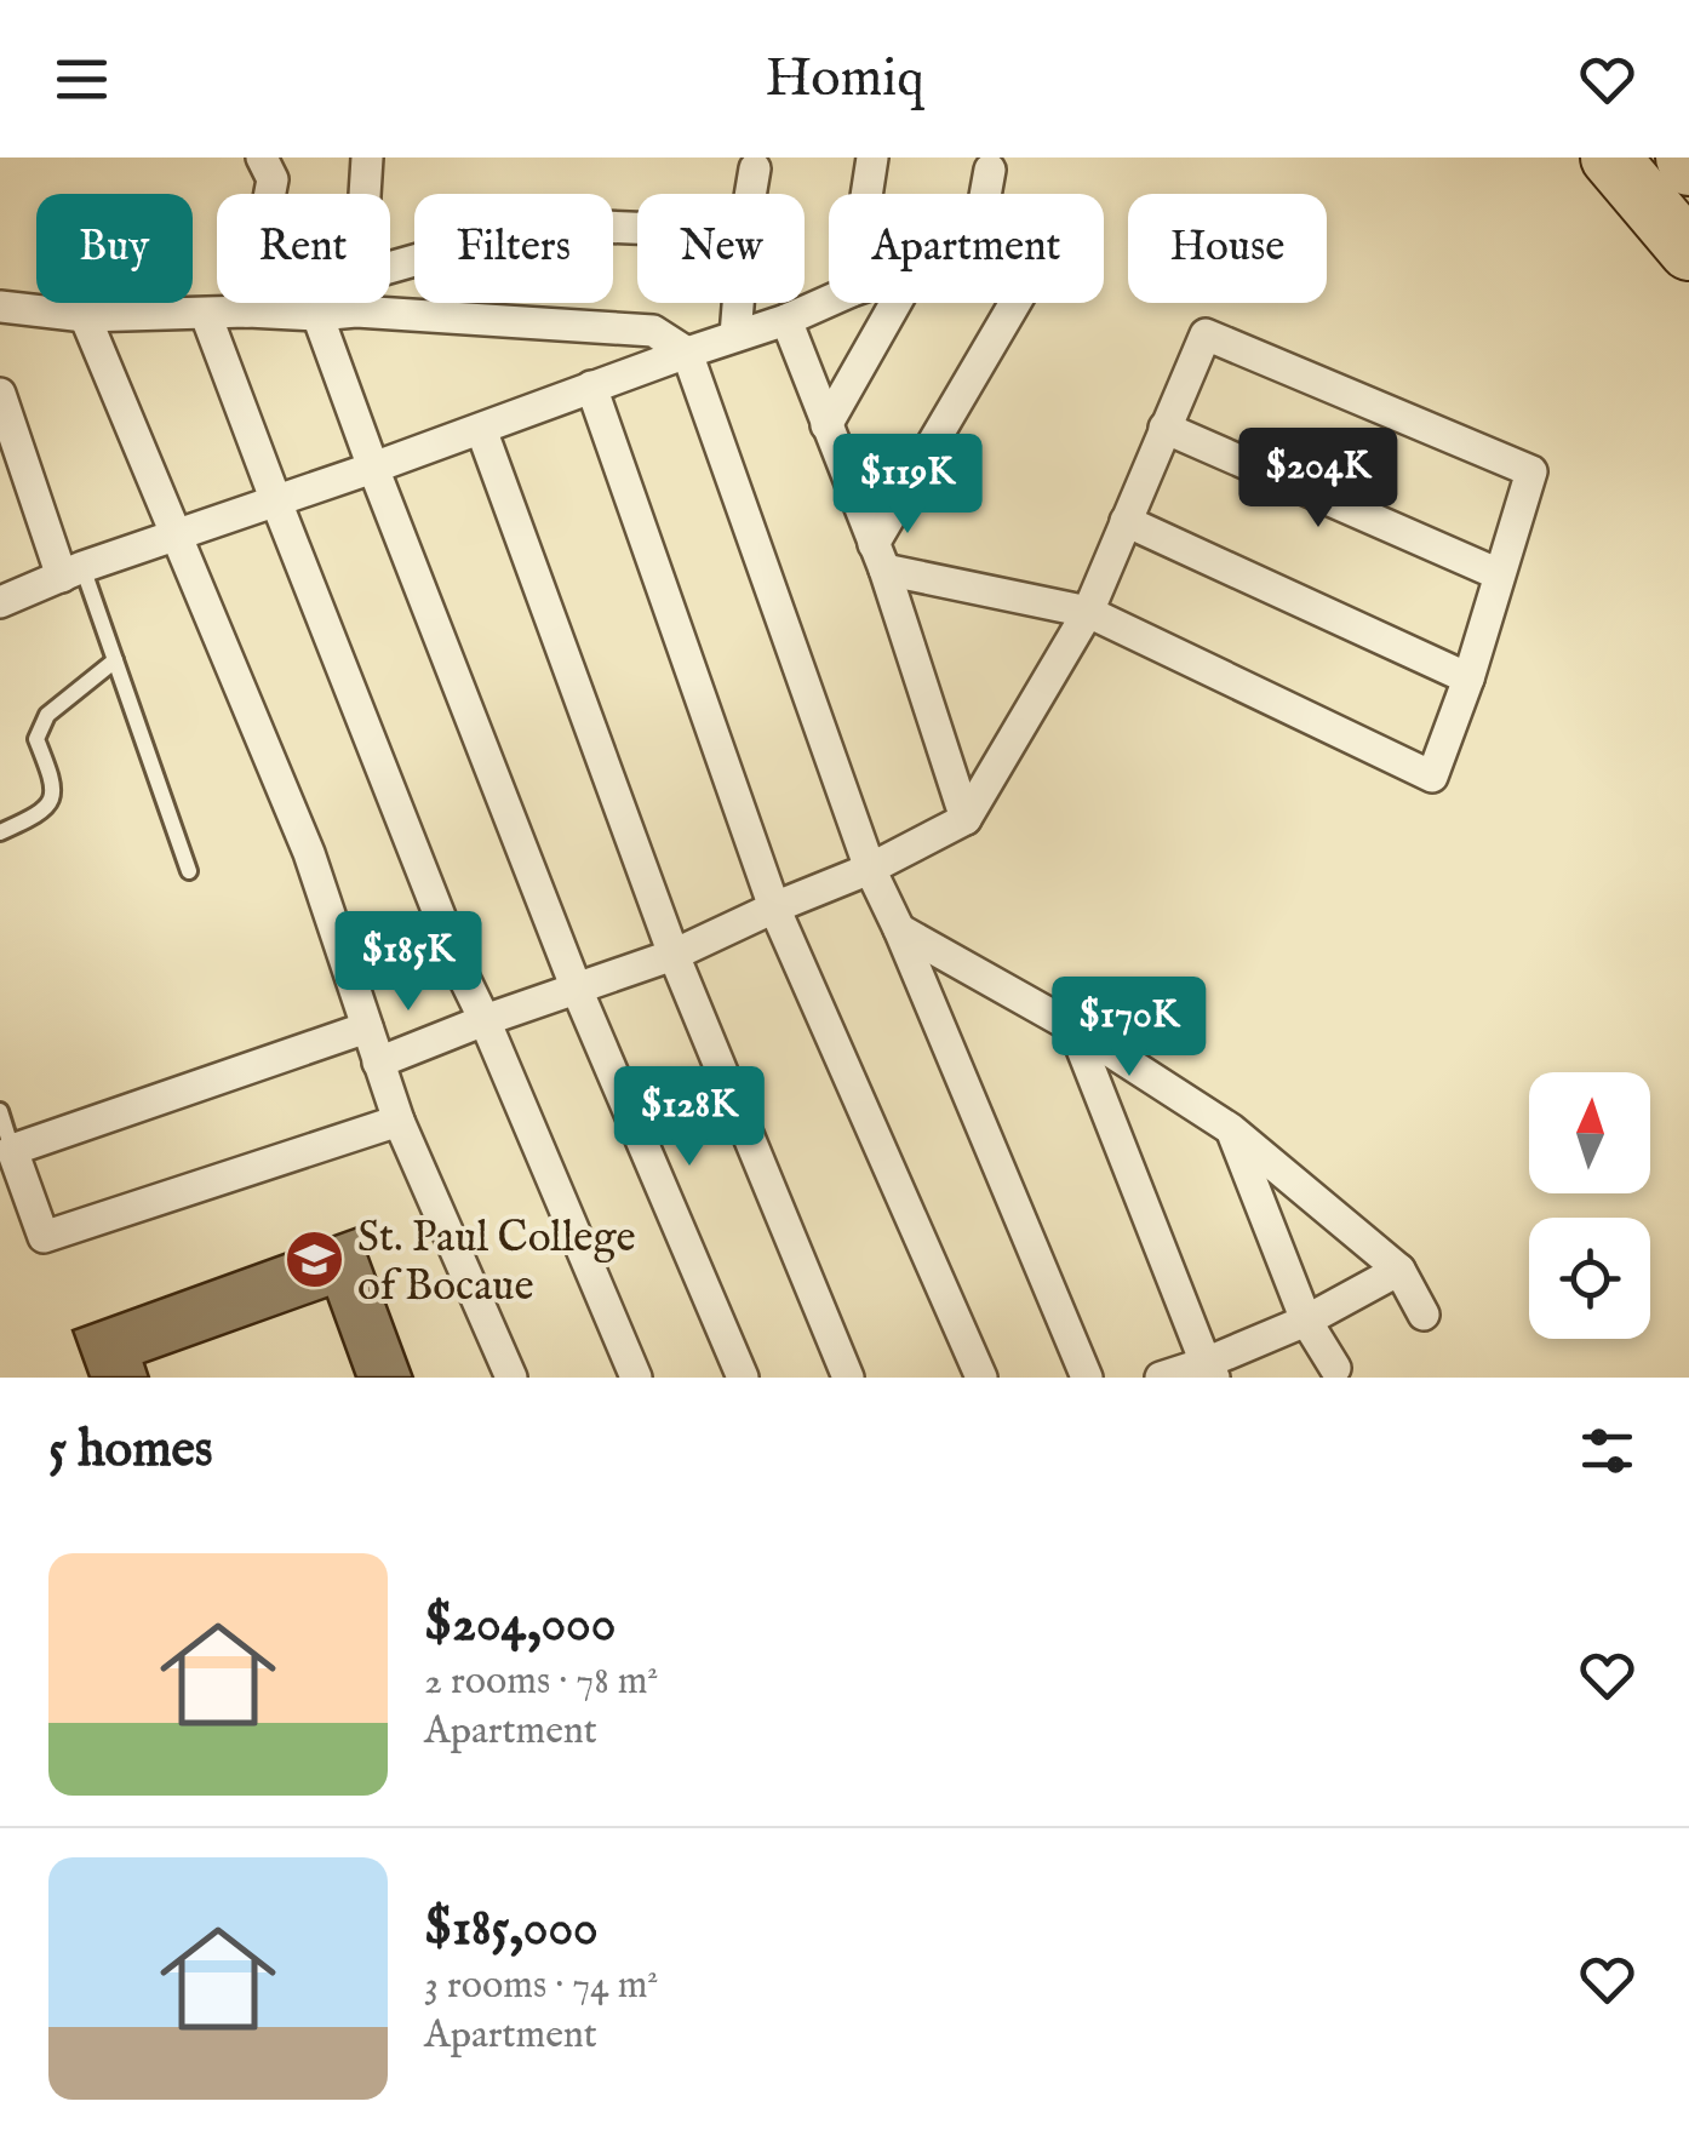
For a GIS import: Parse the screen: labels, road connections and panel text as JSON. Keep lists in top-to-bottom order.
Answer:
{
  "places": {
    "school or university": ["St. Paul College of Bocaue"]
  },
  "north": "top",
  "page": {
    "header": "Homiq",
    "chip": [
      "Buy",
      "Rent",
      "Filters",
      "New",
      "Apartment",
      "House"
    ],
    "price": [
      "$204K",
      "$119K",
      "$185K",
      "$170K",
      "$128K"
    ],
    "heading": "5 homes",
    "list": [
      {
        "name": "$204,000",
        "note": "2 rooms · 78 m² · Apartment"
      },
      {
        "name": "$185,000",
        "note": "3 rooms · 74 m² · Apartment"
      }
    ]
  }
}
